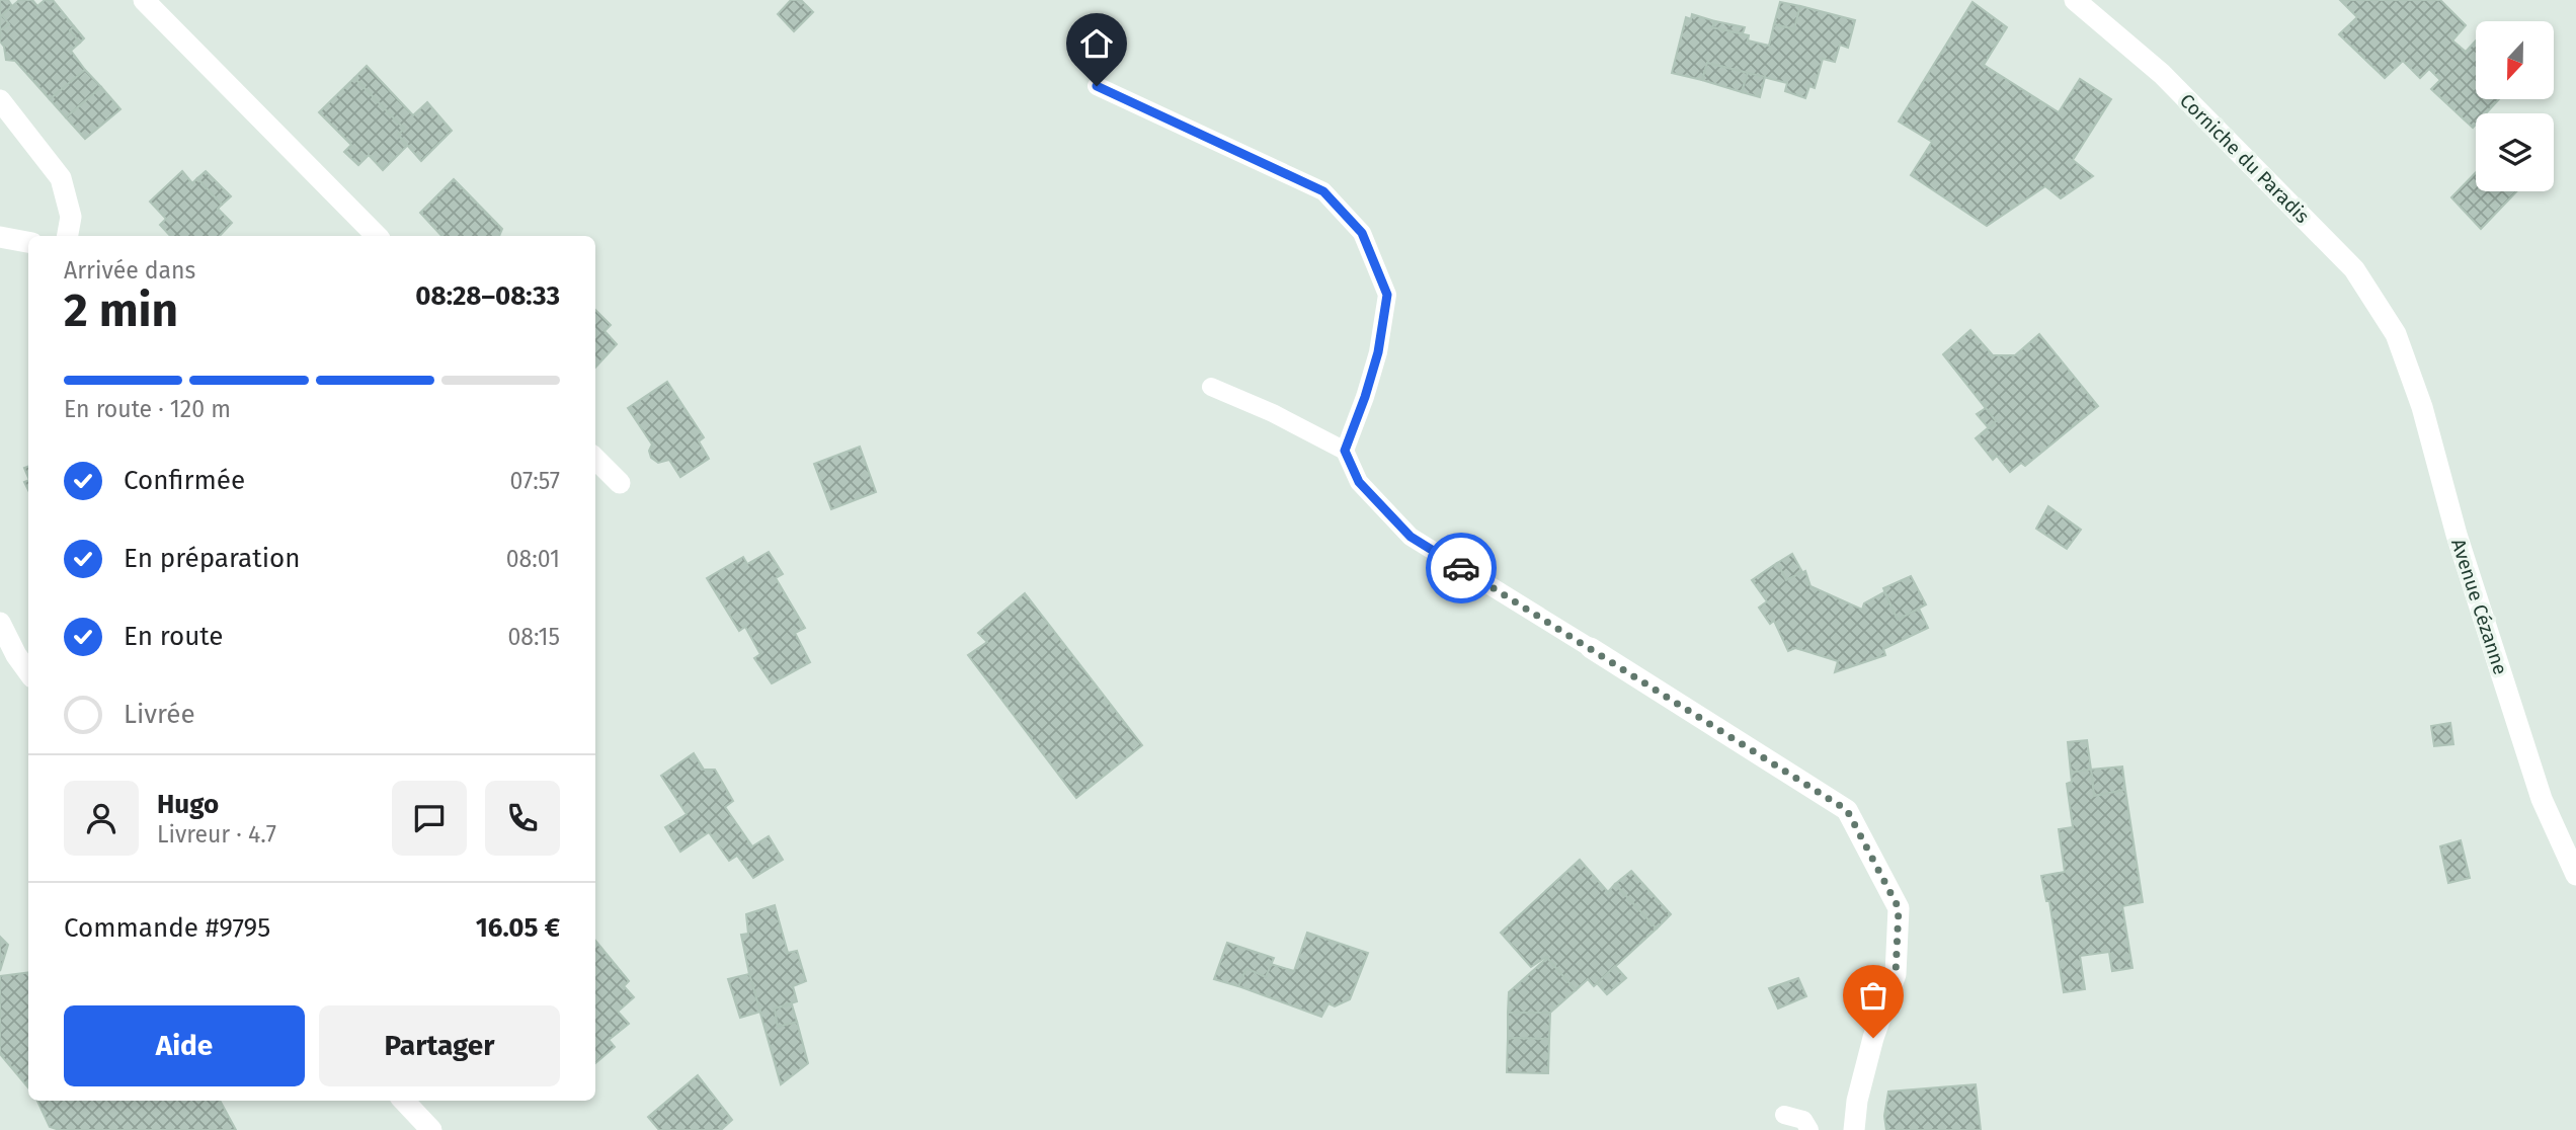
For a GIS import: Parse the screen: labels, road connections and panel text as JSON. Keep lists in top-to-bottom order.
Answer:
{
  "streets": {
    "street": ["Corniche du Paradis", "Avenue Cézanne"]
  },
  "crossings": [
    ["Corniche du Paradis", "Avenue Cézanne"]
  ],
  "north": "bottom",
  "page": {
    "heading": ["2 min", "Arrivée dans", "08:28–08:33"],
    "panel": [
      "Hugo",
      "Livreur · 4.7",
      "Commande #9795",
      "16.05 €"
    ],
    "bar": "En route · 120 m",
    "list": [
      ["Confirmée", "07:57"],
      ["En préparation", "08:01"],
      ["En route", "08:15"],
      "Livrée"
    ],
    "buttons": ["Aide", "Partager"]
  }
}
